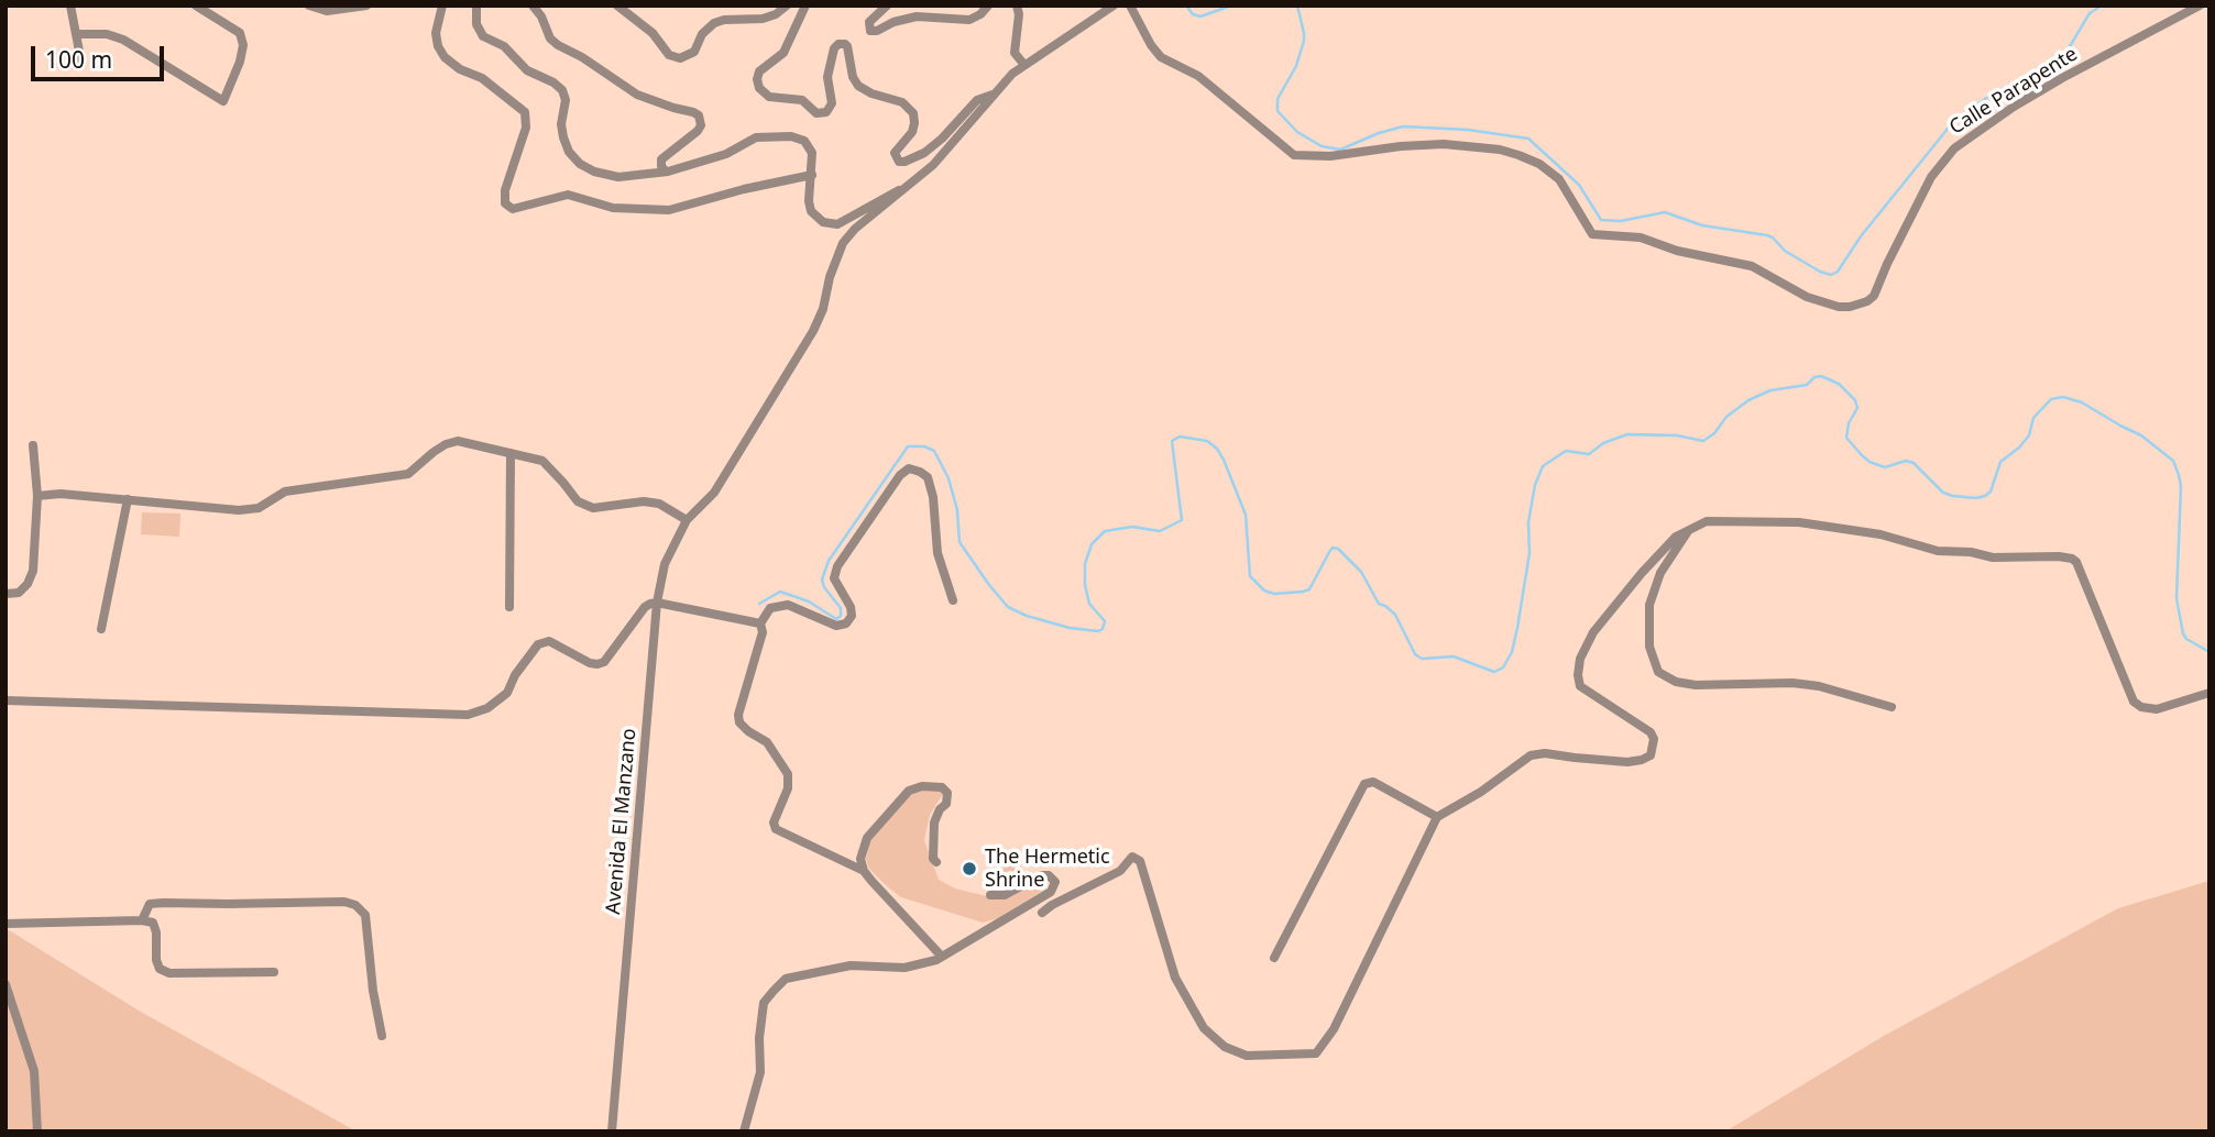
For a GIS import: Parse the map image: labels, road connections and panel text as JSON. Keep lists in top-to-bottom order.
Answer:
{
  "streets": {
    "street": ["Calle Parapente", "Avenida El Manzano"]
  },
  "places": ["The Hermetic Shrine"],
  "scale_bar": "100 m"
}
